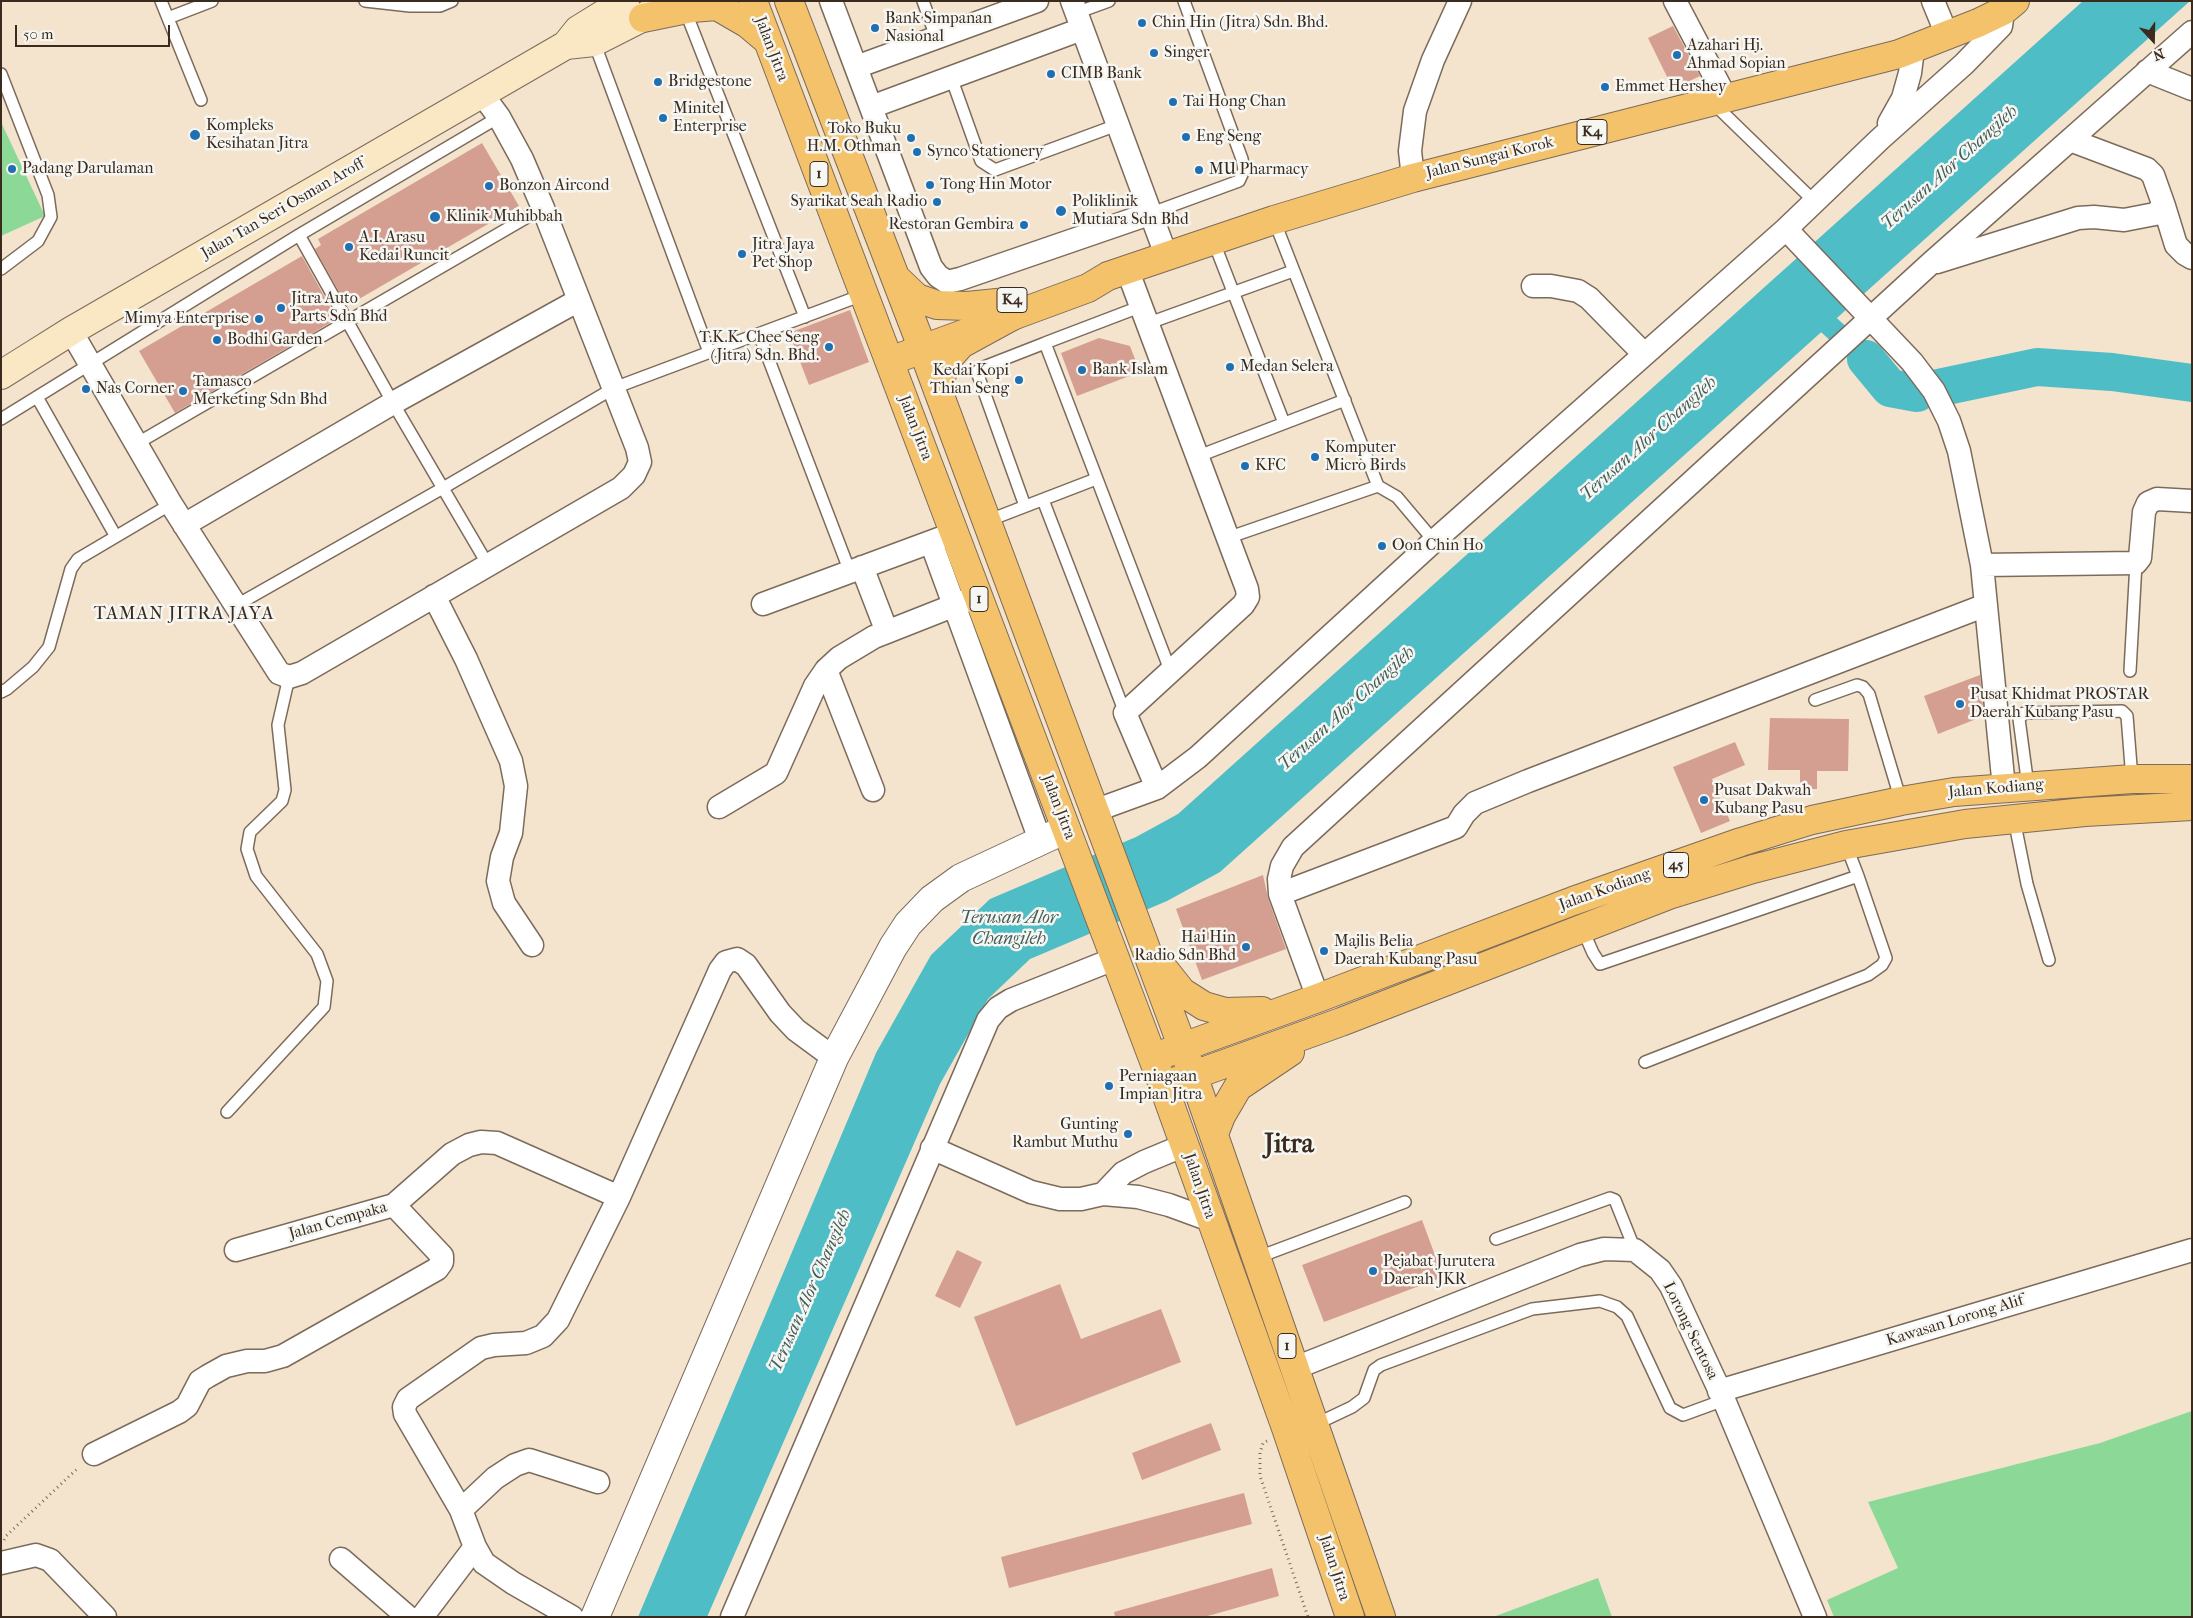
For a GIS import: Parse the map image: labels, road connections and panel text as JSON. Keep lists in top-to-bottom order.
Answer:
{
  "streets": {
    "main road": [
      "Jalan Jitra",
      "K4",
      "Jalan Sungai Korok",
      "1",
      "Jalan Tan Seri Osman Aroff",
      "Jalan Kodiang",
      "45"
    ],
    "street": ["Jalan Cempaka", "Kawasan Lorong Alif", "Lorong Sentosa"]
  },
  "crossings": [
    ["Jalan Jitra", "K4"],
    ["Jalan Jitra", "Jalan Sungai Korok"],
    ["Jalan Jitra", "Jalan Kodiang"],
    ["Jalan Jitra", "45"],
    ["K4", "Jalan Sungai Korok"],
    ["Jalan Kodiang", "45"],
    ["Kawasan Lorong Alif", "Lorong Sentosa"]
  ],
  "districts": ["TAMAN JITRA JAYA", "Jitra"],
  "water": ["Terusan Alor Changileh"],
  "places": [
    "Chin Hin (Jitra) Sdn. Bhd.",
    "Bank Simpanan Nasional",
    "Singer",
    "Azahari Hj. Ahmad Sopian",
    "CIMB Bank",
    "Bridgestone",
    "Emmet Hershey",
    "Tai Hong Chan",
    "Minitel Enterprise",
    "Kompleks Kesihatan Jitra",
    "Eng Seng",
    "Toko Buku H.M. Othman",
    "Synco Stationery",
    "Padang Darulaman",
    "MU Pharmacy",
    "Tong Hin Motor",
    "Bonzon Aircond",
    "Syarikat Seah Radio",
    "Poliklinik Mutiara Sdn Bhd",
    "Klinik Muhibbah",
    "Restoran Gembira",
    "A.I. Arasu Kedai Runcit",
    "Jitra Jaya Pet Shop",
    "Jitra Auto Parts Sdn Bhd",
    "Mimya Enterprise",
    "Bodhi Garden",
    "T.K.K. Chee Seng (Jitra) Sdn. Bhd.",
    "Medan Selera",
    "Bank Islam",
    "Kedai Kopi Thian Seng",
    "Nas Corner",
    "Tamasco Merketing Sdn Bhd",
    "Komputer Micro Birds",
    "KFC",
    "Oon Chin Ho",
    "Pusat Khidmat PROSTAR Daerah Kubang Pasu",
    "Pusat Dakwah Kubang Pasu",
    "Hai Hin Radio Sdn Bhd",
    "Majlis Belia Daerah Kubang Pasu",
    "Perniagaan Impian Jitra",
    "Gunting Rambut Muthu",
    "Pejabat Jurutera Daerah JKR"
  ],
  "scale_bar": "50 m",
  "north": "bottom"
}
